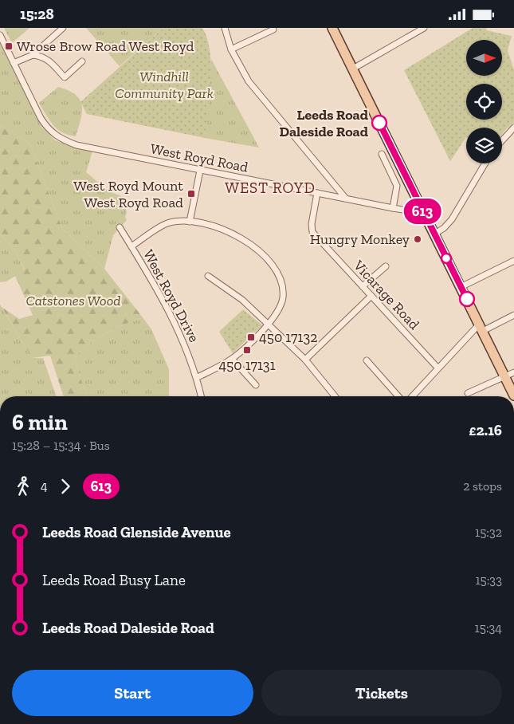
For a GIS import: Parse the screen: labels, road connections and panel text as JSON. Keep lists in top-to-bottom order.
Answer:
{
  "streets": {
    "street": ["West Royd Road", "Vicarage Road", "West Royd Drive"]
  },
  "crossings": [
    ["West Royd Road", "Vicarage Road"]
  ],
  "districts": ["WEST ROYD"],
  "parks": ["Windhill Community Park", "Catstones Wood"],
  "places": {
    "transit": [
      "Wrose Brow Road West Royd",
      "West Royd Mount West Royd Road",
      "450 17132",
      "450 17131"
    ],
    "other": ["Leeds Road Daleside Road", "Hungry Monkey"]
  },
  "lines": ["bus line 613"],
  "north": "right",
  "page": {
    "status": "15:28",
    "on_map": "613",
    "heading": ["6 min", "15:28 – 15:34 · Bus", "£2.16"],
    "legs": ["4", "613", "2 stops"],
    "list": [
      {
        "name": "Leeds Road Glenside Avenue",
        "value": "15:32"
      },
      {
        "name": "Leeds Road Busy Lane",
        "value": "15:33"
      },
      {
        "name": "Leeds Road Daleside Road",
        "value": "15:34"
      }
    ],
    "buttons": ["Start", "Tickets"]
  }
}
